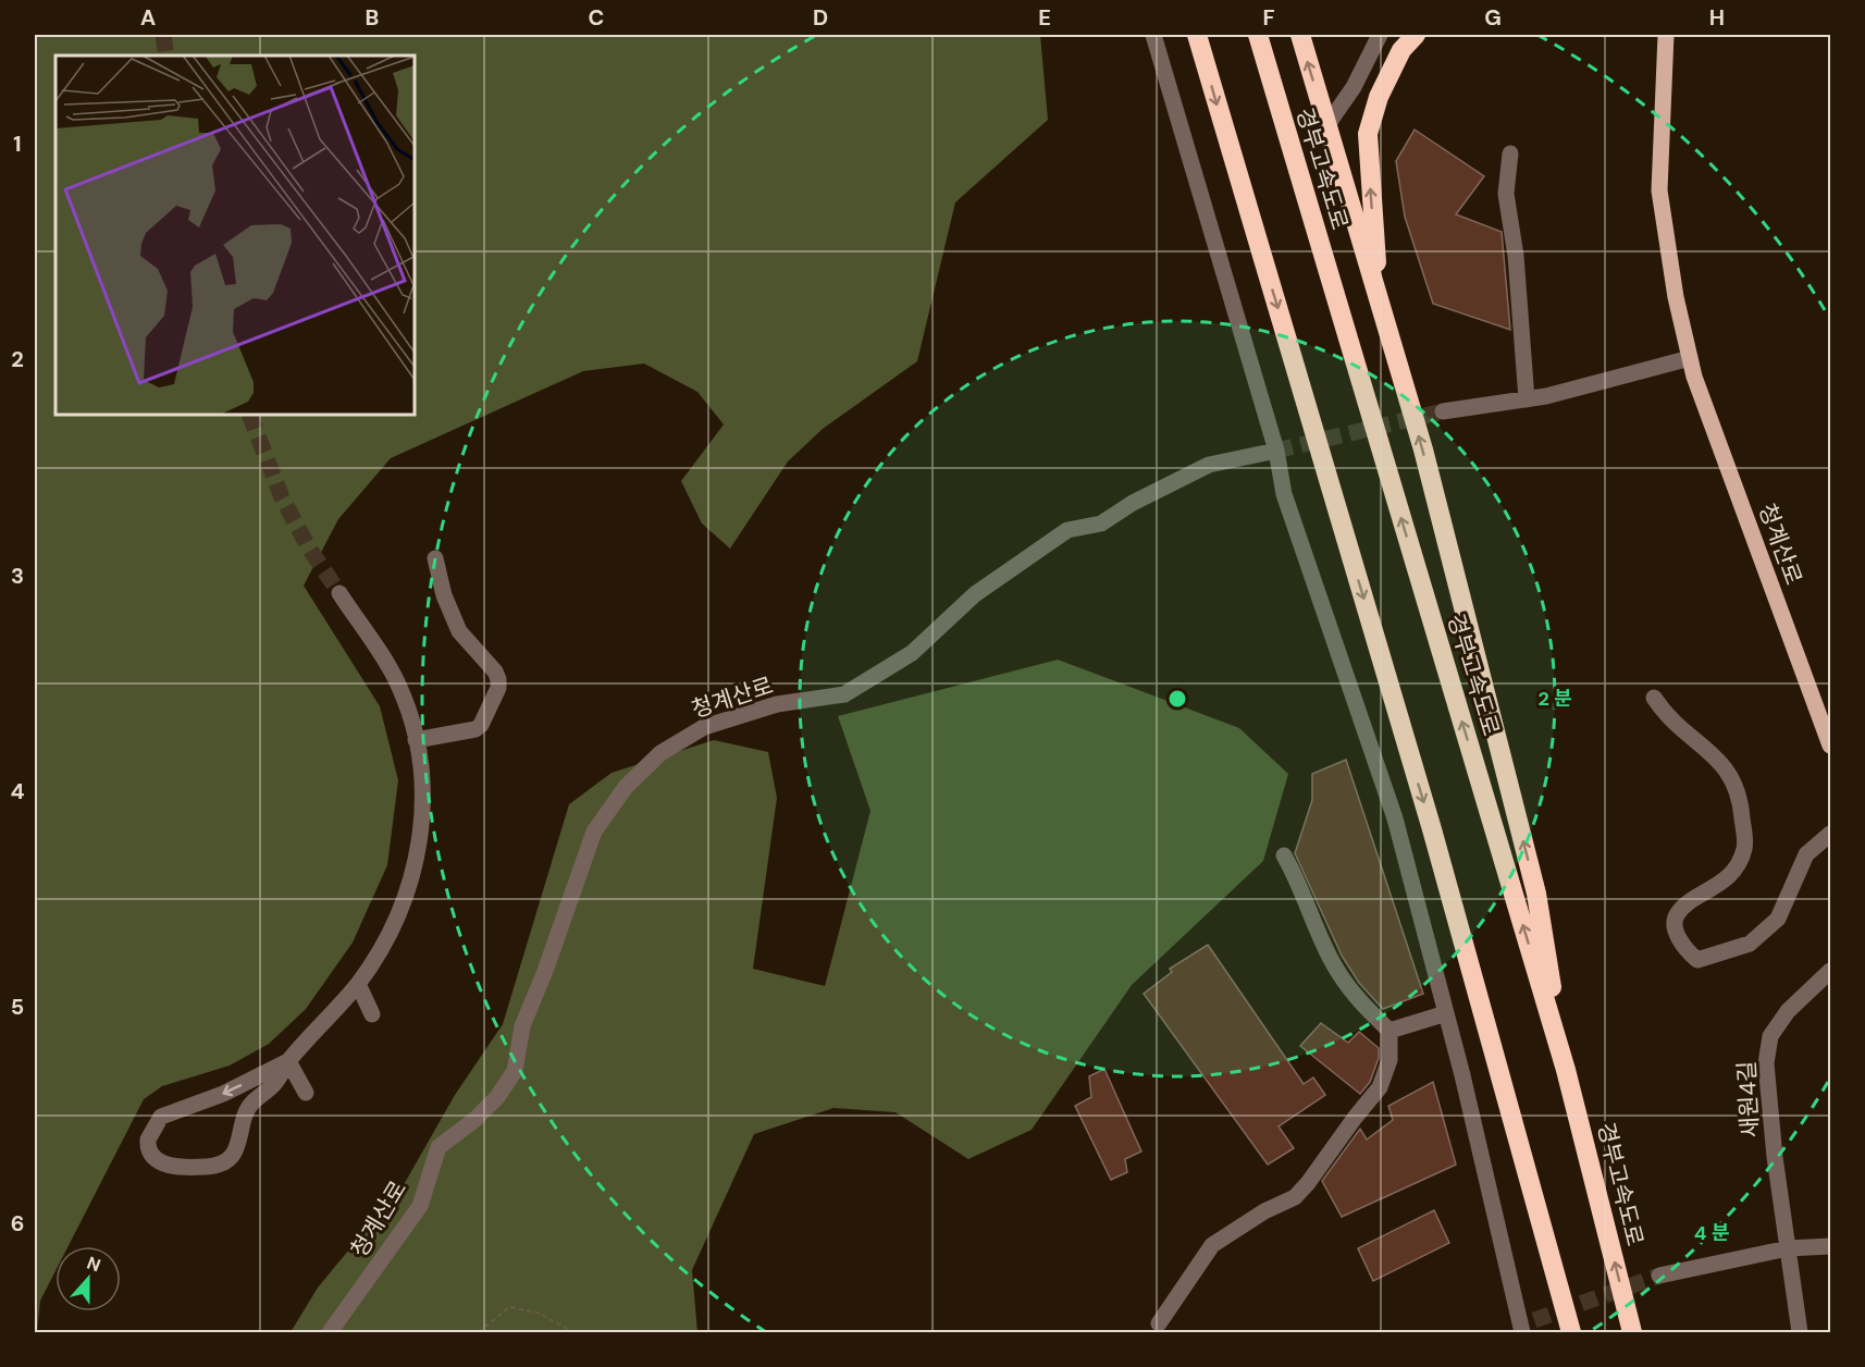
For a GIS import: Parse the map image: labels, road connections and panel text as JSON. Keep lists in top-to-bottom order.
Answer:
{
  "streets": {
    "highway": ["경부고속도로"],
    "main road": ["청계산로"],
    "street": ["새원4길"]
  },
  "north": "top",
  "grid": {
    "columns": [
      "A",
      "B",
      "C",
      "D",
      "E",
      "F",
      "G",
      "H"
    ],
    "rows": [
      "1",
      "2",
      "3",
      "4",
      "5",
      "6"
    ]
  },
  "rings": ["2 분", "4 분"]
}
